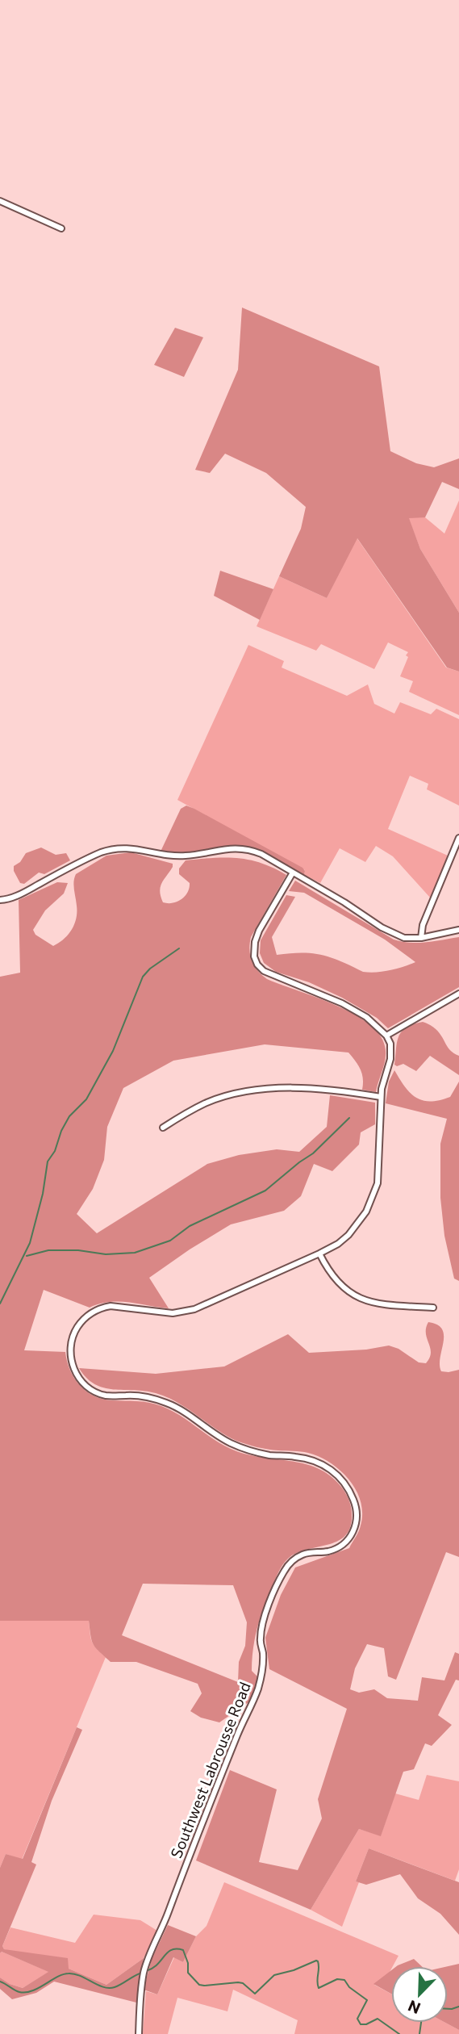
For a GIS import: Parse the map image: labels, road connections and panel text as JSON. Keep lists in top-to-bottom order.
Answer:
{
  "streets": {
    "street": ["Southwest Labrousse Road"]
  },
  "north": "bottom left"
}
